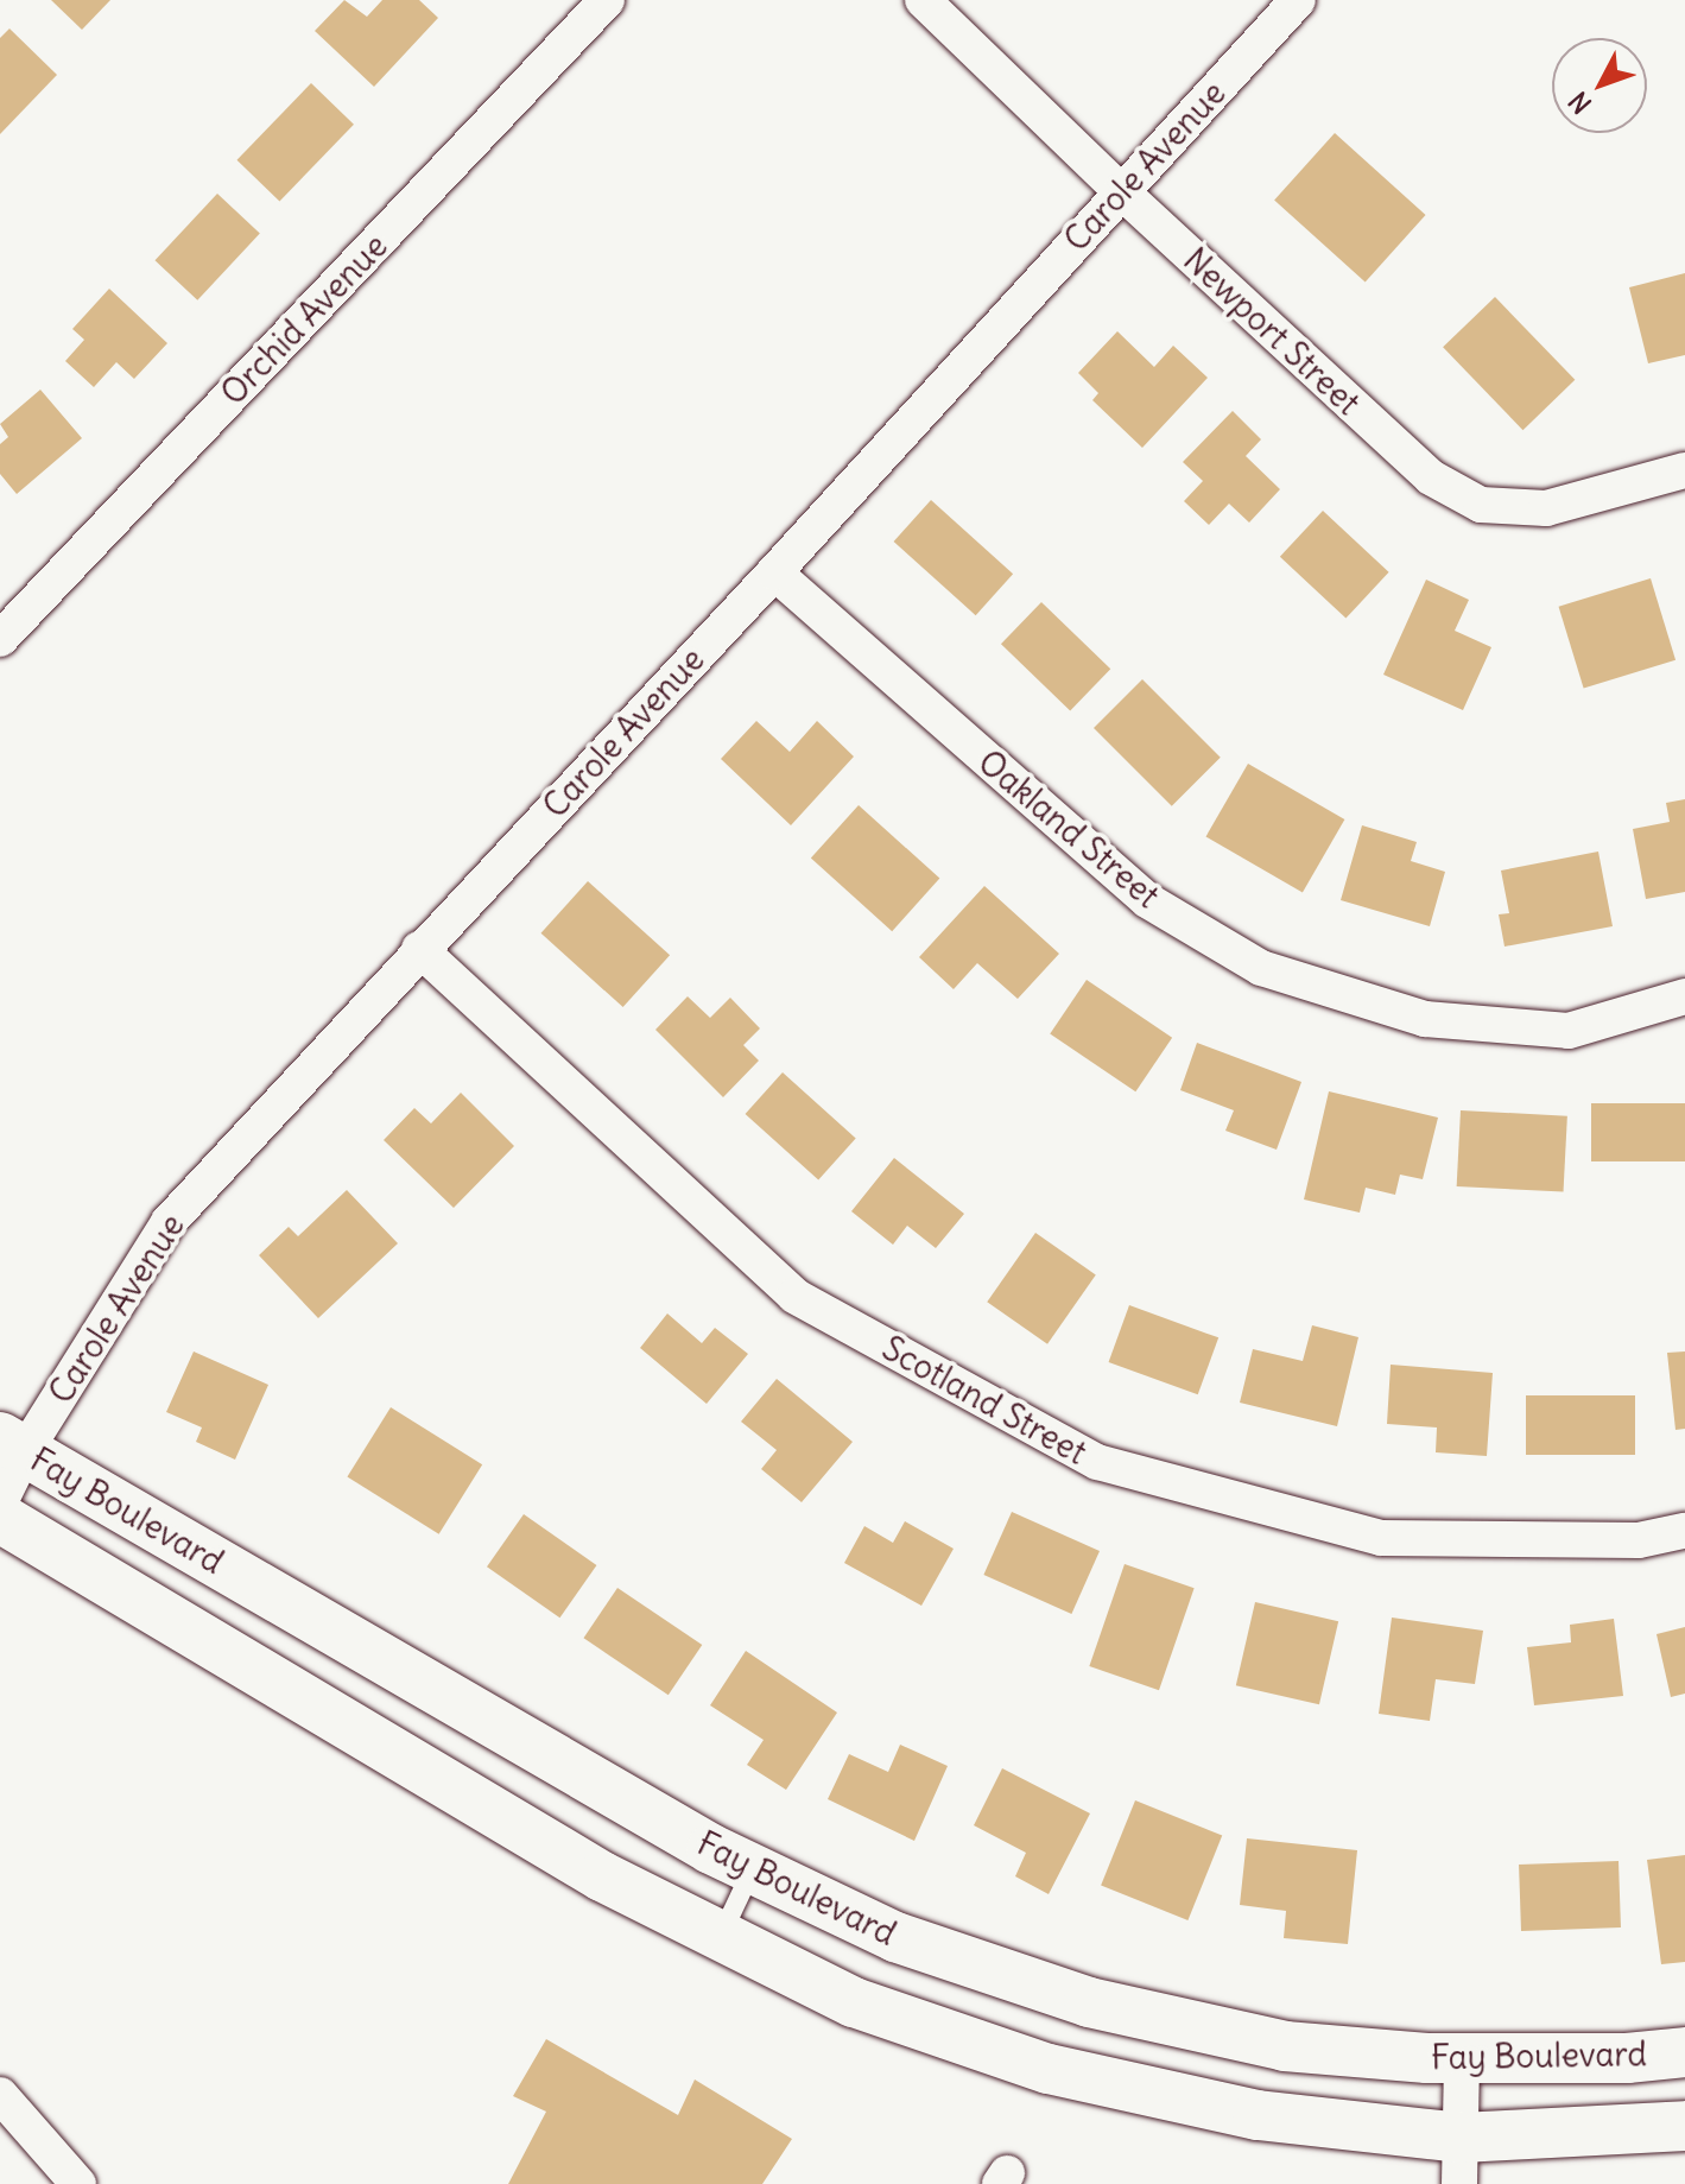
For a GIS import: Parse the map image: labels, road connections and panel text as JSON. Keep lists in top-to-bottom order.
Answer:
{
  "streets": {
    "main road": ["Fay Boulevard"],
    "street": [
      "Carole Avenue",
      "Orchid Avenue",
      "Newport Street",
      "Oakland Street",
      "Scotland Street"
    ]
  },
  "crossings": [
    ["Carole Avenue", "Newport Street"],
    ["Carole Avenue", "Oakland Street"],
    ["Carole Avenue", "Scotland Street"],
    ["Carole Avenue", "Fay Boulevard"]
  ],
  "north": "bottom left"
}
